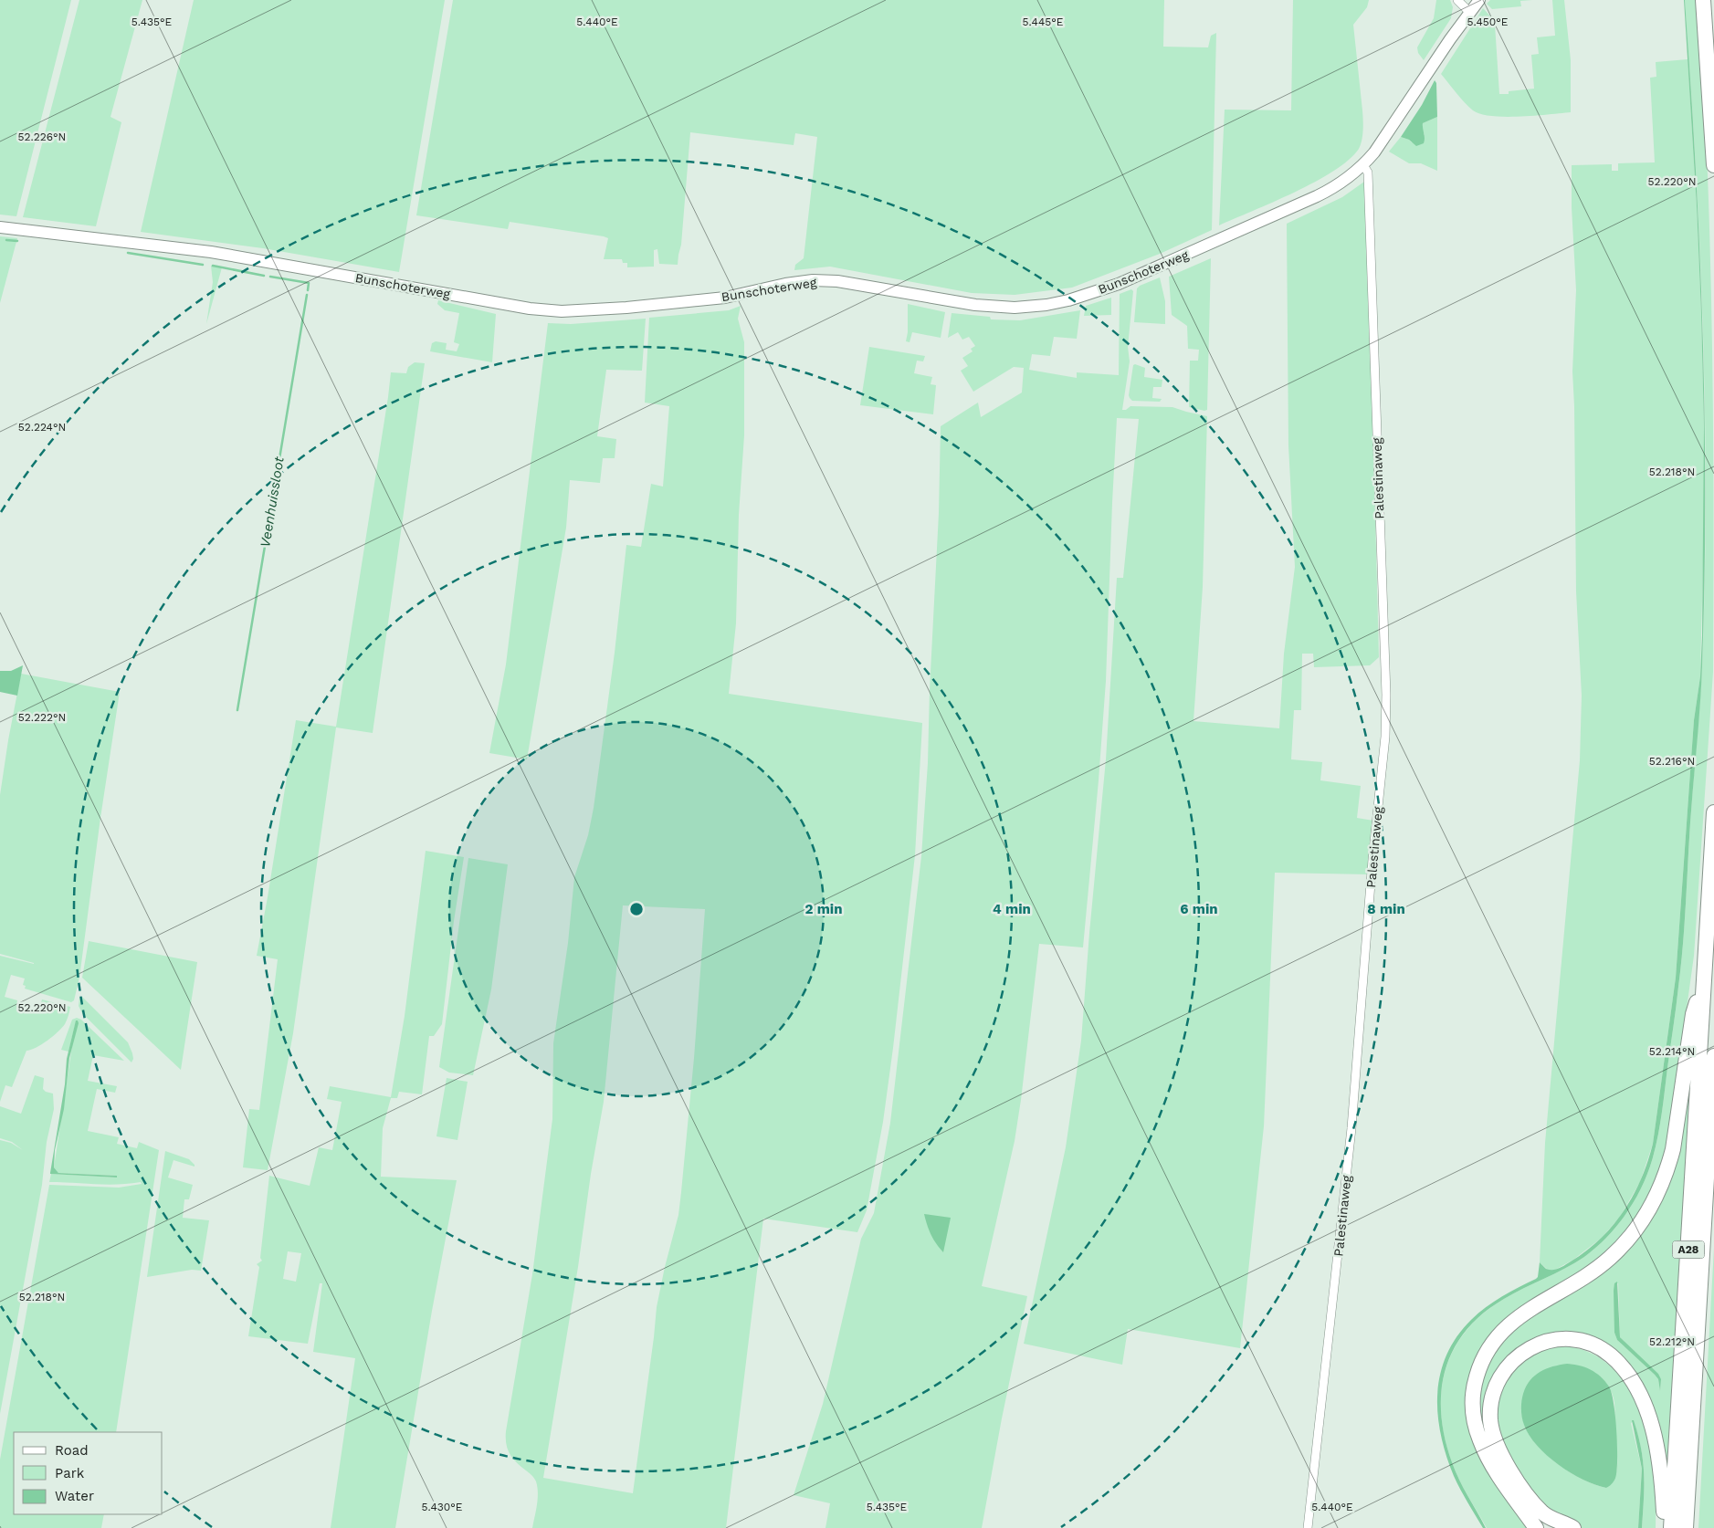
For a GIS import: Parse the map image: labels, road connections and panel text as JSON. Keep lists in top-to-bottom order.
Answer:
{
  "streets": {
    "highway": ["A28"],
    "main road": ["Bunschoterweg"],
    "street": ["Palestinaweg"]
  },
  "crossings": [
    ["Bunschoterweg", "Palestinaweg"]
  ],
  "water": ["Veenhuissloot"],
  "legend": ["Road", "Park", "Water"],
  "coordinates": [
    "5.435°E",
    "5.440°E",
    "5.445°E",
    "5.450°E",
    "52.226°N",
    "52.220°N",
    "52.224°N",
    "52.218°N",
    "52.222°N",
    "52.216°N",
    "52.214°N",
    "52.212°N",
    "5.430°E"
  ],
  "rings": [
    "2 min",
    "4 min",
    "6 min",
    "8 min"
  ]
}
